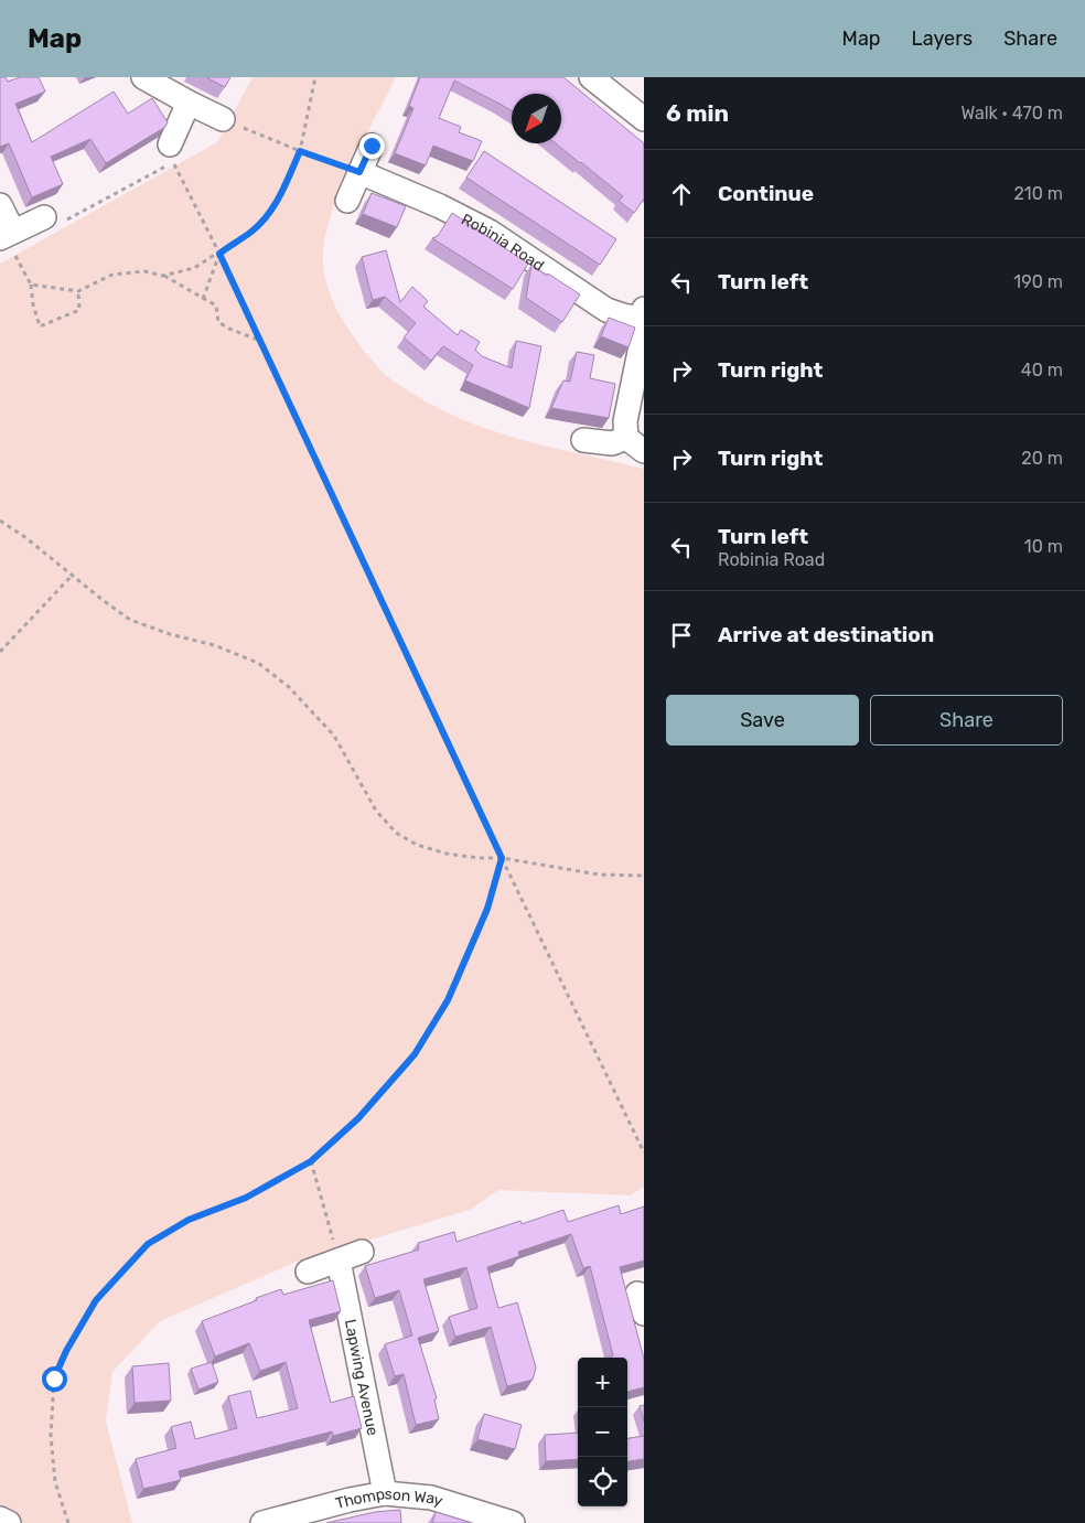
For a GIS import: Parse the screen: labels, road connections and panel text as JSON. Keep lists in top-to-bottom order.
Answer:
{
  "streets": {
    "street": ["Robinia Road", "Lapwing Avenue", "Thompson Way"]
  },
  "crossings": [
    ["Lapwing Avenue", "Thompson Way"]
  ],
  "north": "bottom left",
  "page": {
    "header": "Map",
    "nav": ["Map", "Layers", "Share"],
    "heading": ["6 min", "Walk · 470 m"],
    "list": [
      ["Continue", "210 m"],
      ["Turn left", "190 m"],
      ["Turn right", "40 m"],
      ["Turn right", "20 m"],
      ["Turn left", "Robinia Road", "10 m"],
      "Arrive at destination"
    ],
    "buttons": ["Save", "Share"],
    "map_buttons": ["+", "−"]
  }
}
